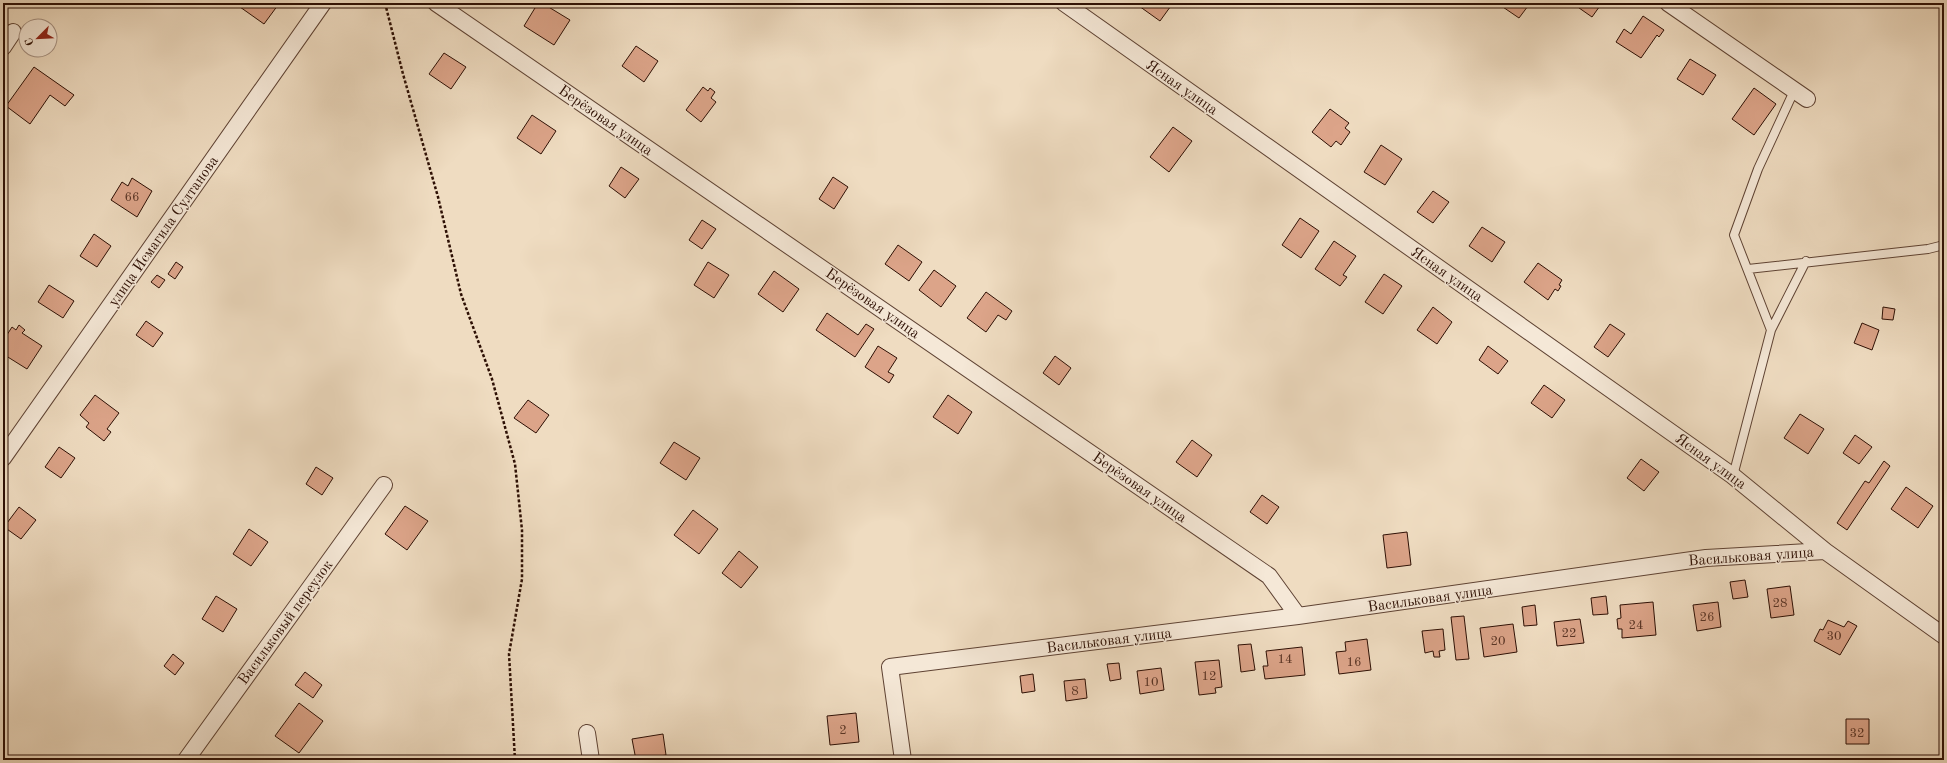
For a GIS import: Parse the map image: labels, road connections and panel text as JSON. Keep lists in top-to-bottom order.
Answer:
{
  "streets": {
    "street": [
      "Ясная улица",
      "Берёзовая улица",
      "улица Исмагила Султанова",
      "Васильковая улица",
      "Васильковый переулок"
    ]
  },
  "crossings": [
    ["Ясная улица", "Васильковая улица"],
    ["Берёзовая улица", "Васильковая улица"]
  ],
  "house_numbers": [
    "66",
    "28",
    "26",
    "24",
    "22",
    "30",
    "20",
    "14",
    "16",
    "12",
    "10",
    "8",
    "2",
    "32"
  ],
  "north": "bottom left"
}
